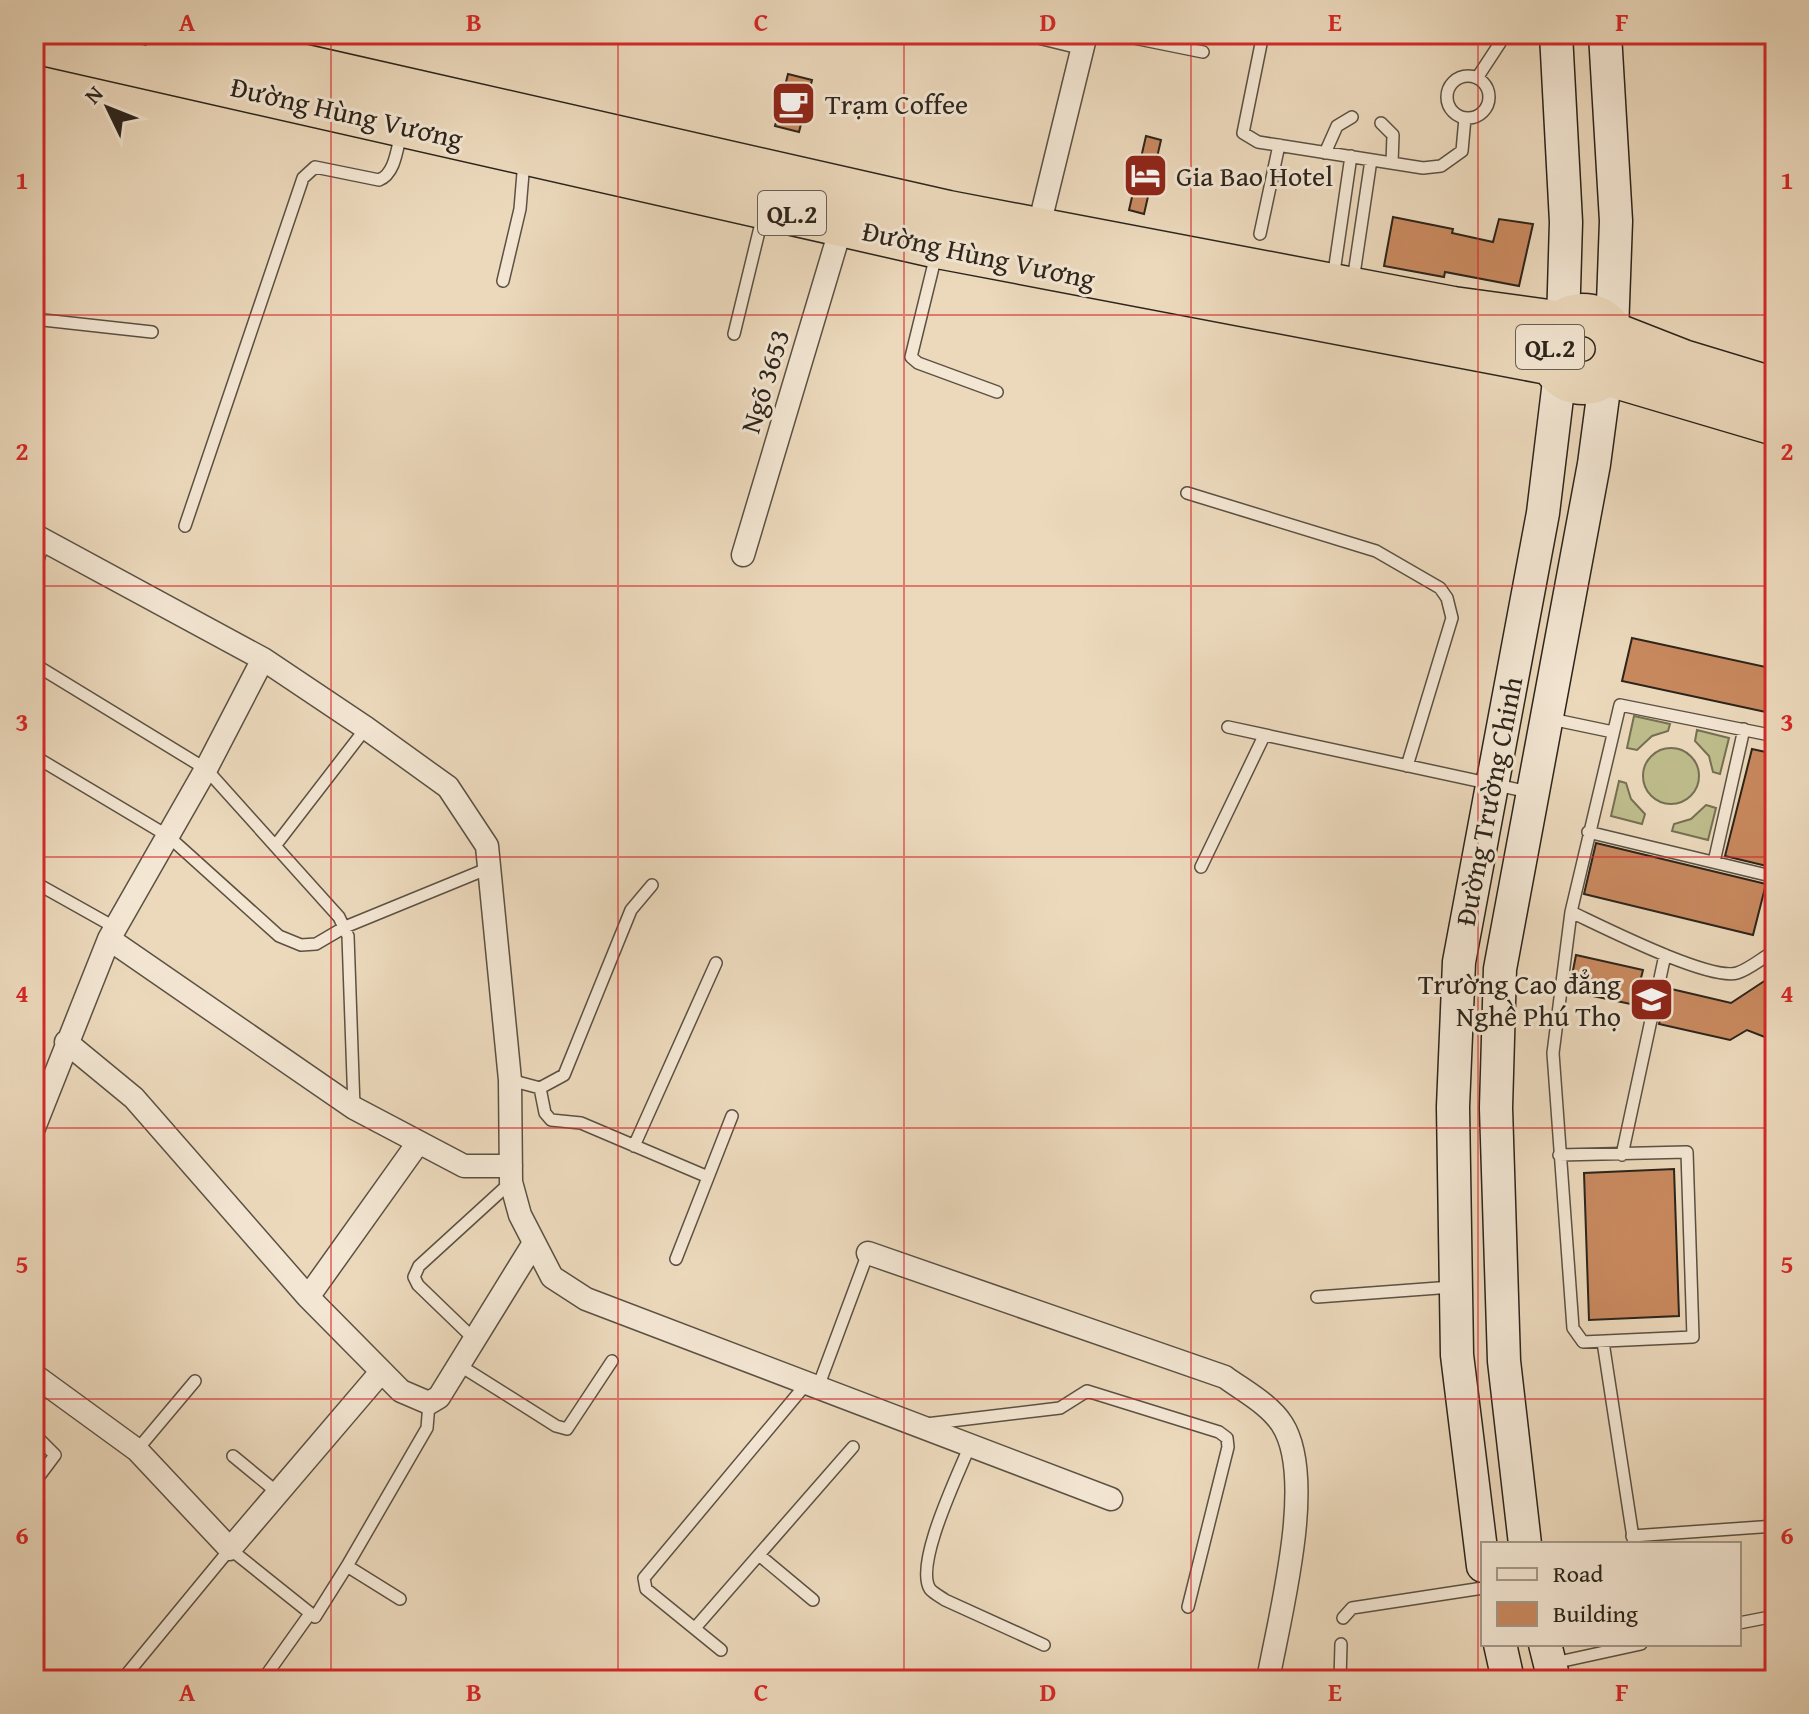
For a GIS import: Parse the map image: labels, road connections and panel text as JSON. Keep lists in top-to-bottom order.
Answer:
{
  "streets": {
    "highway": ["Đường Hùng Vương", "QL.2"],
    "main road": ["Đường Trường Chinh"],
    "street": ["Ngõ 3653"]
  },
  "crossings": [
    ["Đường Hùng Vương", "QL.2"],
    ["Đường Hùng Vương", "Ngõ 3653"],
    ["Đường Hùng Vương", "Đường Trường Chinh"],
    ["QL.2", "Đường Trường Chinh"]
  ],
  "places": {
    "cafe": ["Trạm Coffee"],
    "hotel": ["Gia Bao Hotel"],
    "school or university": ["Trường Cao đẳng Nghề Phú Thọ"]
  },
  "legend": ["Road", "Building"],
  "north": "top left",
  "grid": {
    "columns": [
      "A",
      "B",
      "C",
      "D",
      "E",
      "F"
    ],
    "rows": [
      "1",
      "2",
      "3",
      "4",
      "5",
      "6"
    ]
  }
}
